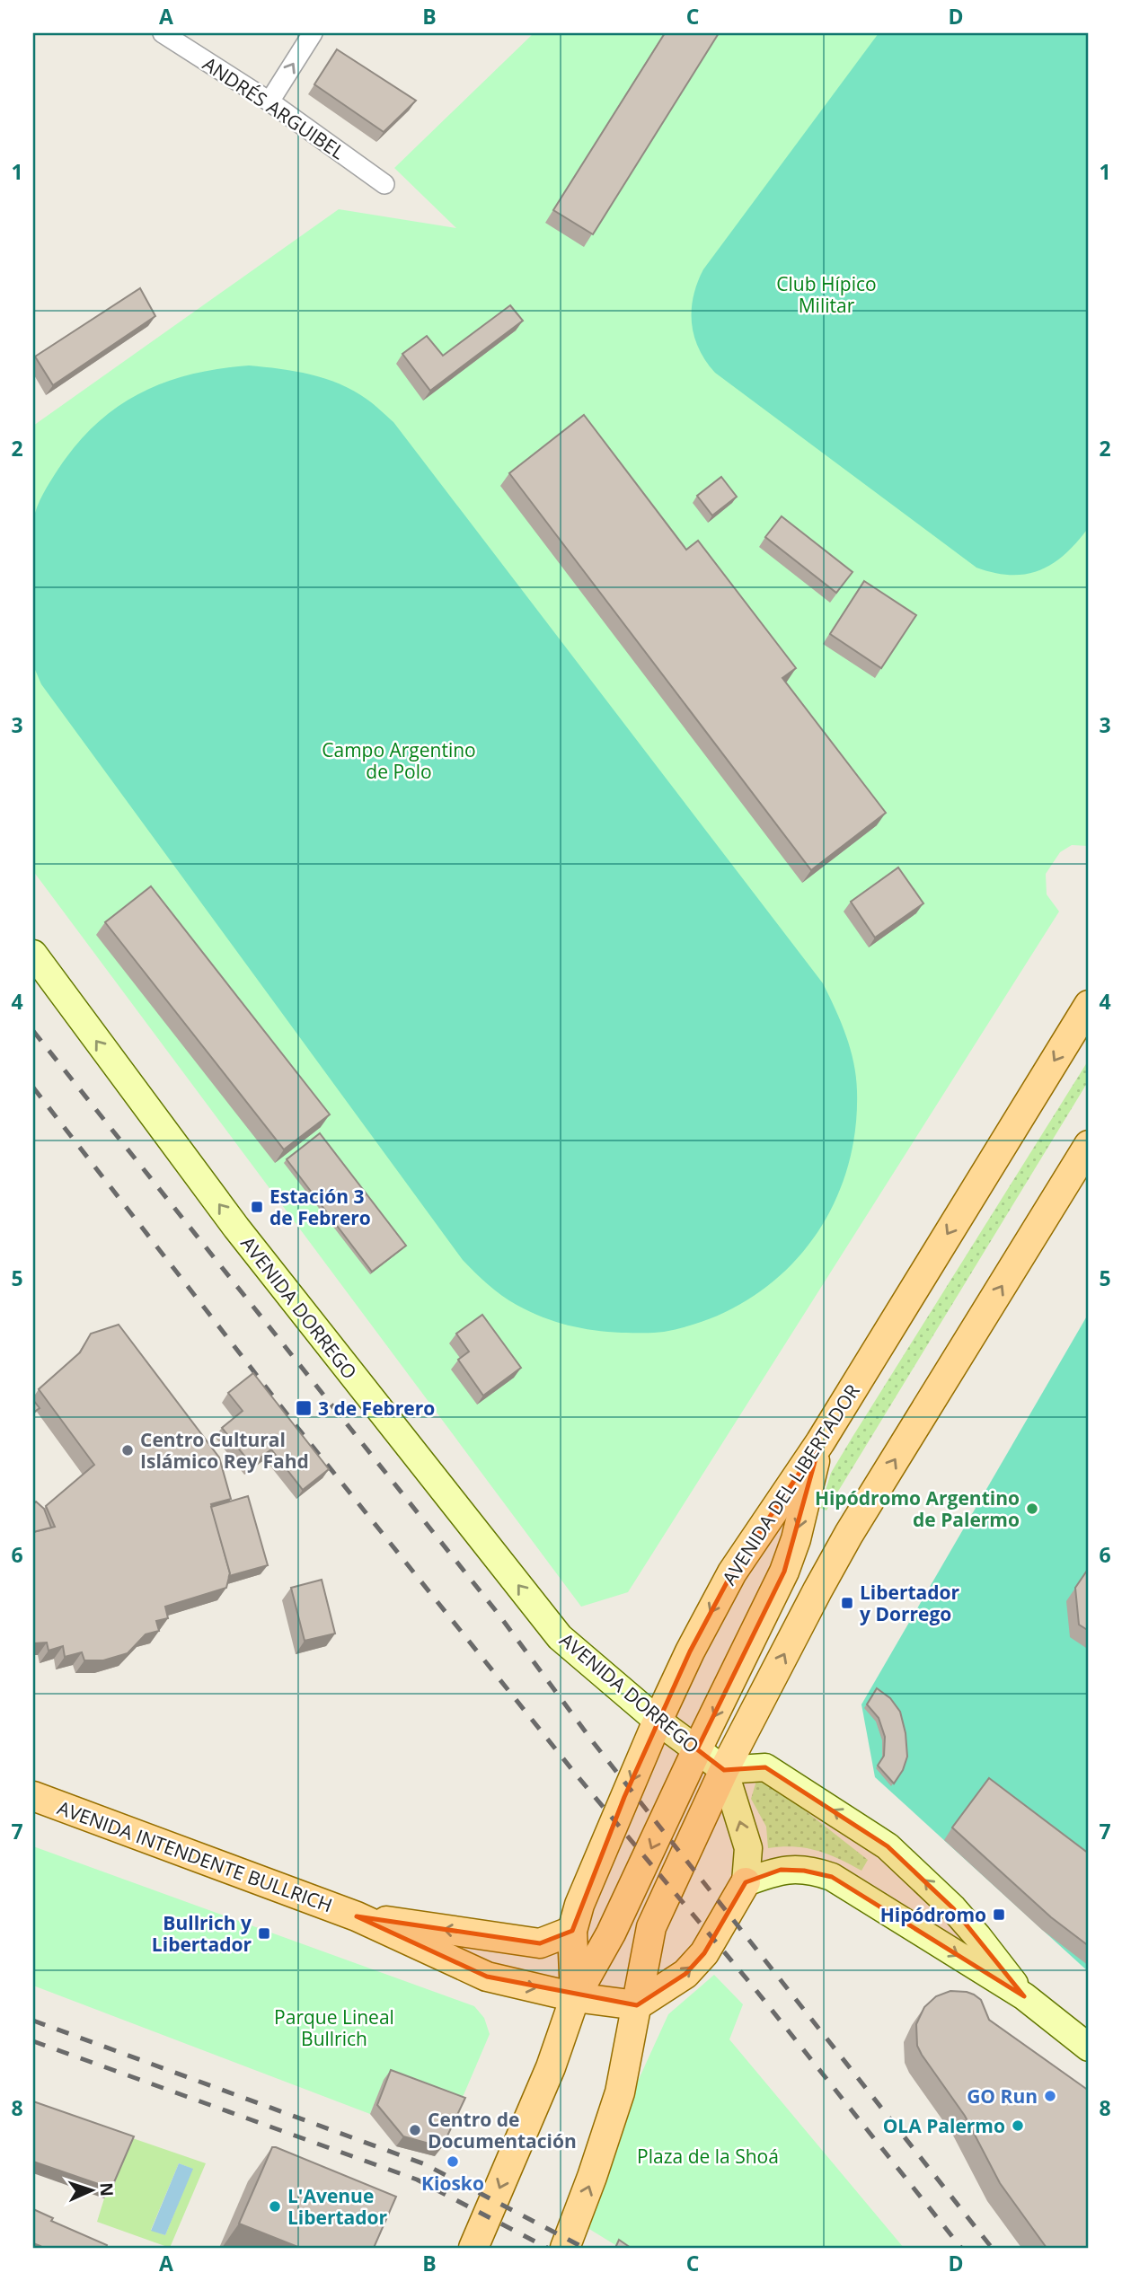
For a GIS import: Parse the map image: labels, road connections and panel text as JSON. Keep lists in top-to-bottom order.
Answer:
{
  "streets": {
    "main road": ["AVENIDA DORREGO", "AVENIDA DEL LIBERTADOR", "AVENIDA INTENDENTE BULLRICH"],
    "street": ["ANDRÉS ARGUIBEL"]
  },
  "crossings": [
    ["AVENIDA DORREGO", "AVENIDA DEL LIBERTADOR"],
    ["AVENIDA DEL LIBERTADOR", "AVENIDA INTENDENTE BULLRICH"]
  ],
  "one_way": ["AVENIDA DORREGO"],
  "parks": [
    "Club Hípico Militar",
    "Campo Argentino de Polo",
    "Parque Lineal Bullrich",
    "Plaza de la Shoá"
  ],
  "places": {
    "transit": [
      "Estación 3 de Febrero",
      "3 de Febrero",
      "Libertador y Dorrego",
      "Hipódromo",
      "Bullrich y Libertador"
    ],
    "other": [
      "Centro Cultural Islámico Rey Fahd",
      "Hipódromo Argentino de Palermo",
      "GO Run",
      "OLA Palermo",
      "Centro de Documentación",
      "Kiosko",
      "L'Avenue Libertador"
    ]
  },
  "north": "right",
  "grid": {
    "columns": [
      "A",
      "B",
      "C",
      "D"
    ],
    "rows": [
      "1",
      "2",
      "3",
      "4",
      "5",
      "6",
      "7",
      "8"
    ]
  }
}
